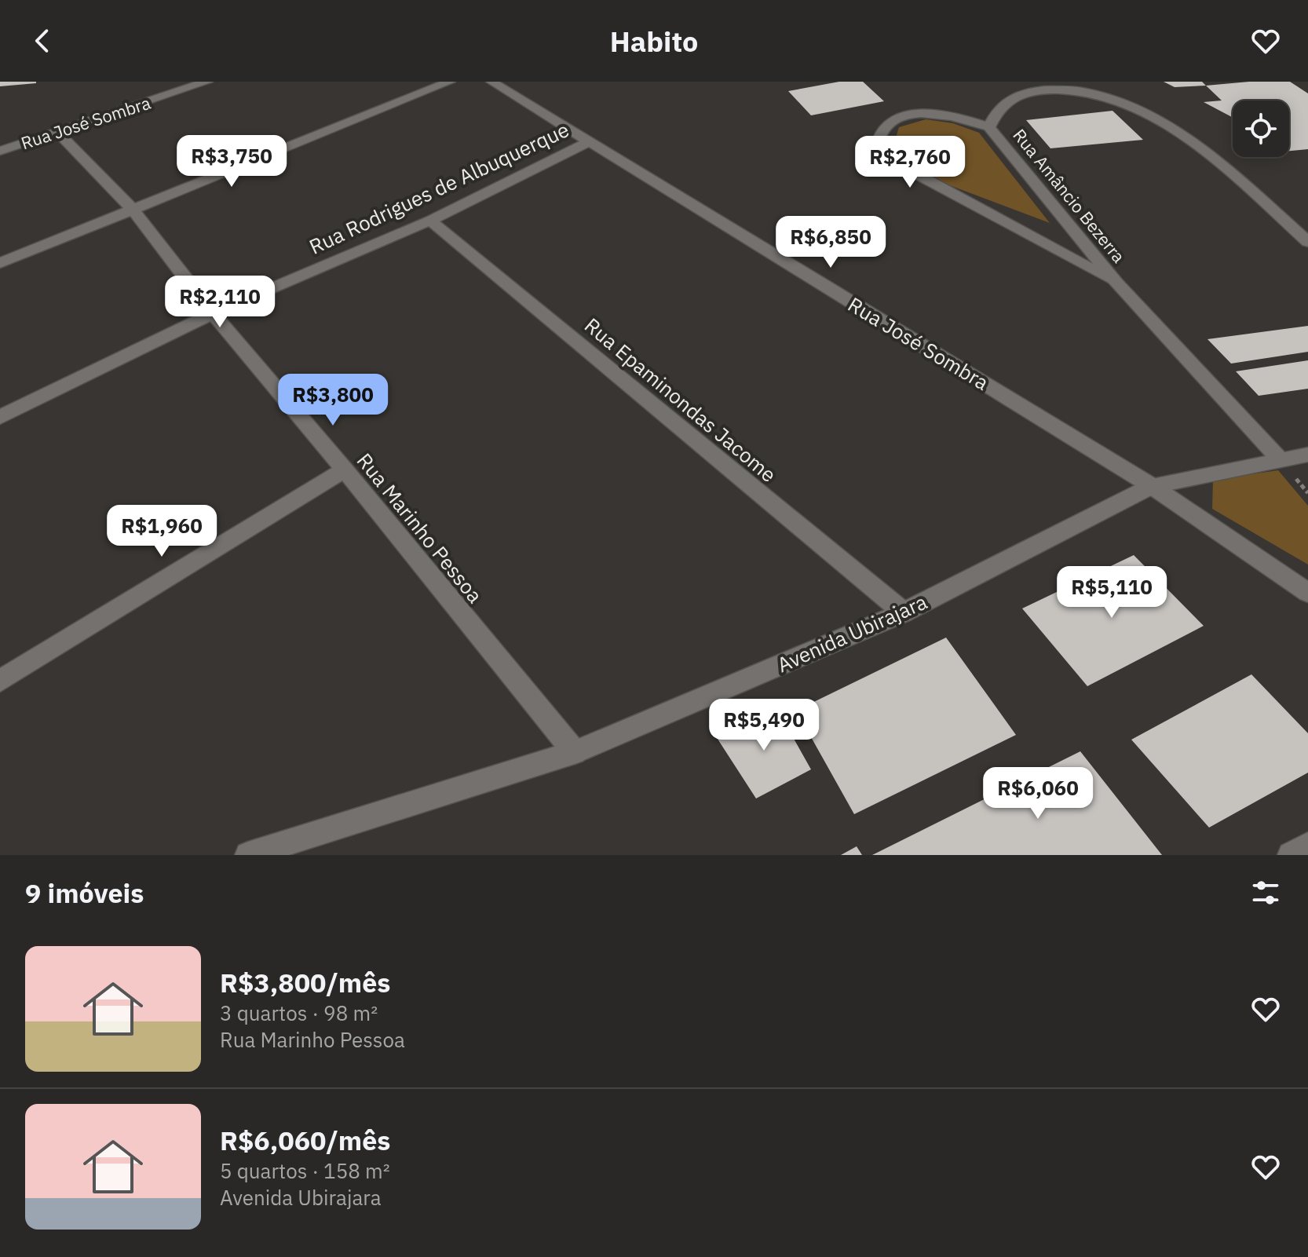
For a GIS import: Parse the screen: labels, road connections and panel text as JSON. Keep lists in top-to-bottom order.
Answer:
{
  "streets": {
    "street": [
      "Rua José Sombra",
      "Rua Rodrigues de Albuquerque",
      "Rua Amâncio Bezerra",
      "Rua Epaminondas Jacome",
      "Rua Marinho Pessoa",
      "Avenida Ubirajara"
    ]
  },
  "crossings": [
    ["Rua José Sombra", "Rua Rodrigues de Albuquerque"],
    ["Rua José Sombra", "Rua Marinho Pessoa"],
    ["Rua José Sombra", "Avenida Ubirajara"],
    ["Rua Rodrigues de Albuquerque", "Rua Epaminondas Jacome"],
    ["Rua Rodrigues de Albuquerque", "Rua Marinho Pessoa"],
    ["Rua Amâncio Bezerra", "Avenida Ubirajara"],
    ["Rua Epaminondas Jacome", "Avenida Ubirajara"],
    ["Rua Marinho Pessoa", "Avenida Ubirajara"]
  ],
  "page": {
    "header": "Habito",
    "price": [
      "R$3,750",
      "R$2,760",
      "R$6,850",
      "R$2,110",
      "R$3,800",
      "R$1,960",
      "R$5,110",
      "R$5,490",
      "R$6,060"
    ],
    "heading": "9 imóveis",
    "list": [
      {
        "name": "R$3,800/mês",
        "note": "3 quartos · 98 m² · Rua Marinho Pessoa"
      },
      {
        "name": "R$6,060/mês",
        "note": "5 quartos · 158 m² · Avenida Ubirajara"
      }
    ]
  }
}
